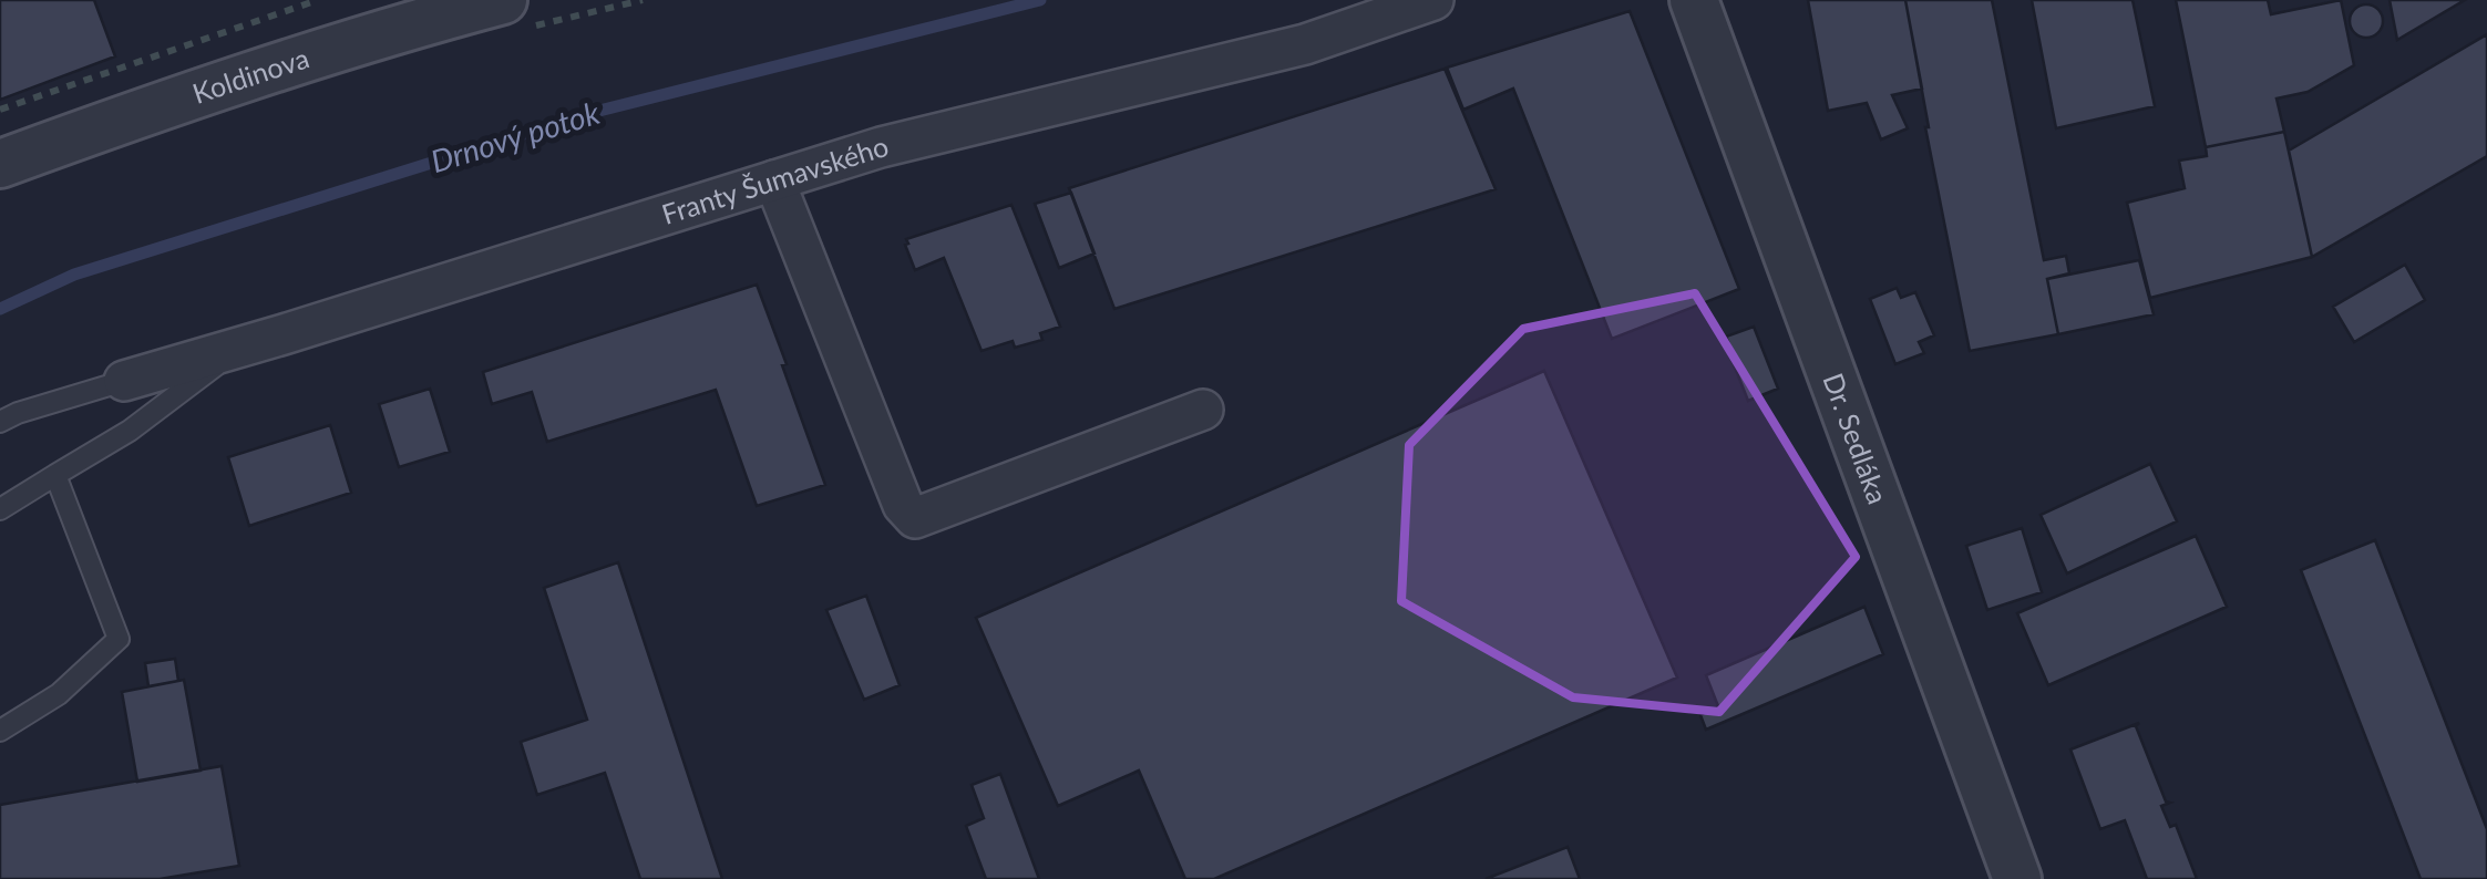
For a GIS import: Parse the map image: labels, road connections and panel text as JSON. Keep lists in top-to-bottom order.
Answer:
{
  "streets": {
    "street": ["Koldinova", "Franty Šumavského", "Dr. Sedláka"]
  },
  "water": ["Drnový potok"]
}
